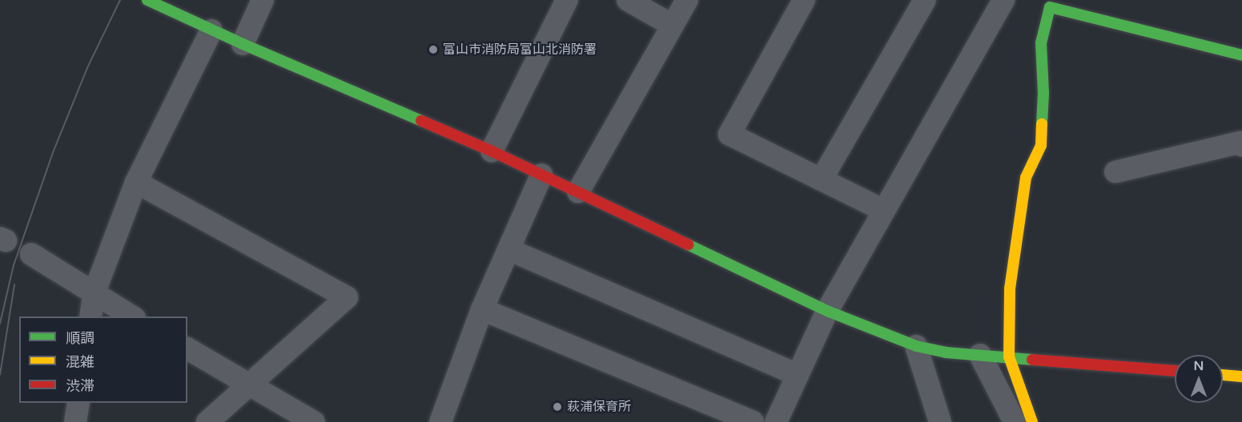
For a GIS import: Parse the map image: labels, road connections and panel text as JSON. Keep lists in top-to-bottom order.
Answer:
{
  "places": ["富山市消防局富山北消防署", "萩浦保育所"],
  "legend": ["順調", "混雑", "渋滞"],
  "north": "top"
}
